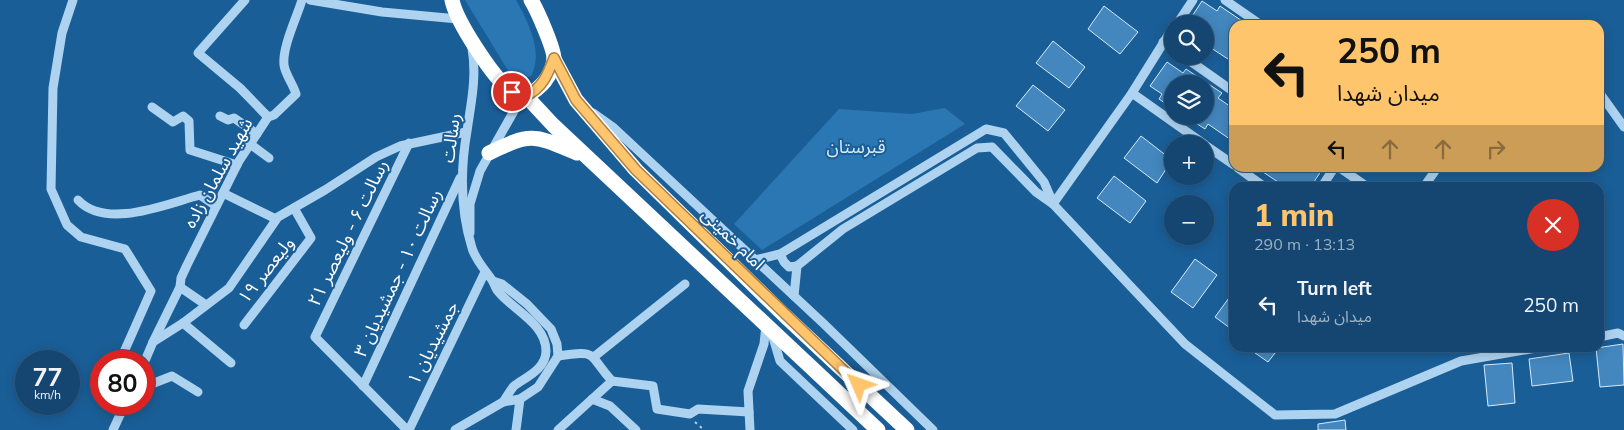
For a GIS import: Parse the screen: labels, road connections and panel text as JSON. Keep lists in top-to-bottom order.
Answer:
{
  "streets": {
    "highway": ["امام خمینی"],
    "street": [
      "رسالت",
      "شهید سلمان زاده",
      "رسالت ۶ - ولیعصر ۲۱",
      "ولیعصر ۱۹",
      "رسالت ۱۰ - جمشیدیان ۳",
      "جمشیدیان ۱"
    ]
  },
  "crossings": [
    ["رسالت", "رسالت ۱۰ - جمشیدیان ۳"],
    ["رسالت", "جمشیدیان ۱"],
    ["رسالت ۶ - ولیعصر ۲۱", "رسالت ۱۰ - جمشیدیان ۳"]
  ],
  "parks": ["قبرستان"],
  "page": {
    "map_buttons": ["+", "−"],
    "turn": ["250 m", "میدان شهدا"],
    "heading": ["1 min", "290 m · 13:13"],
    "list": [
      {
        "name": "Turn left",
        "note": "میدان شهدا",
        "value": "250 m"
      }
    ],
    "speed": "77 km/h",
    "limit": "80"
  }
}
